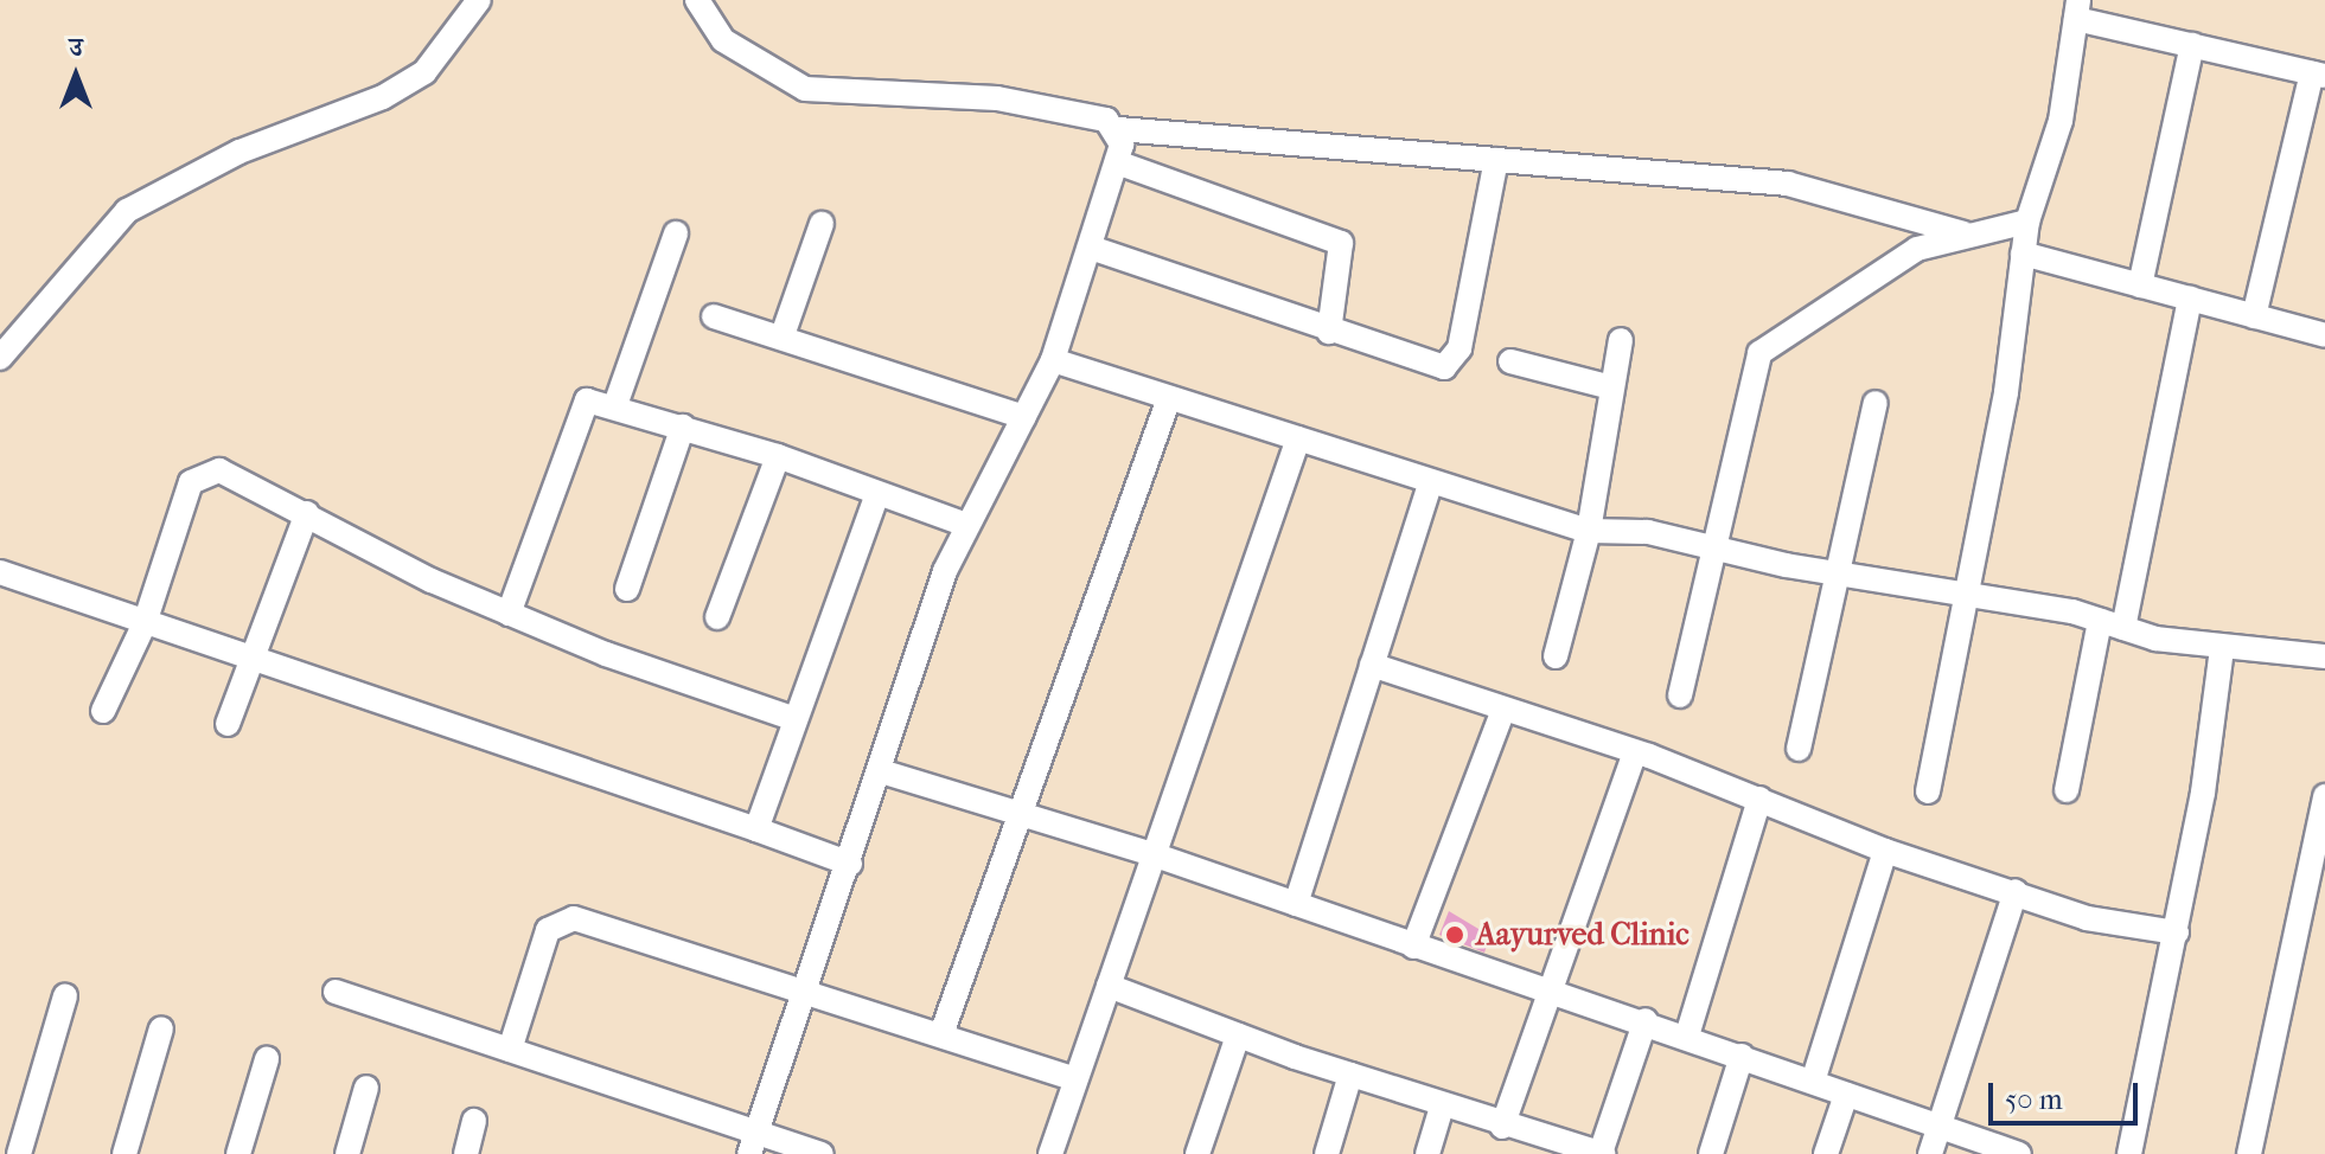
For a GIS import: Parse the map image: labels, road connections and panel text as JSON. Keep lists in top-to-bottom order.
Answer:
{
  "places": ["Aayurved Clinic"],
  "scale_bar": "50 m",
  "north": "top"
}
